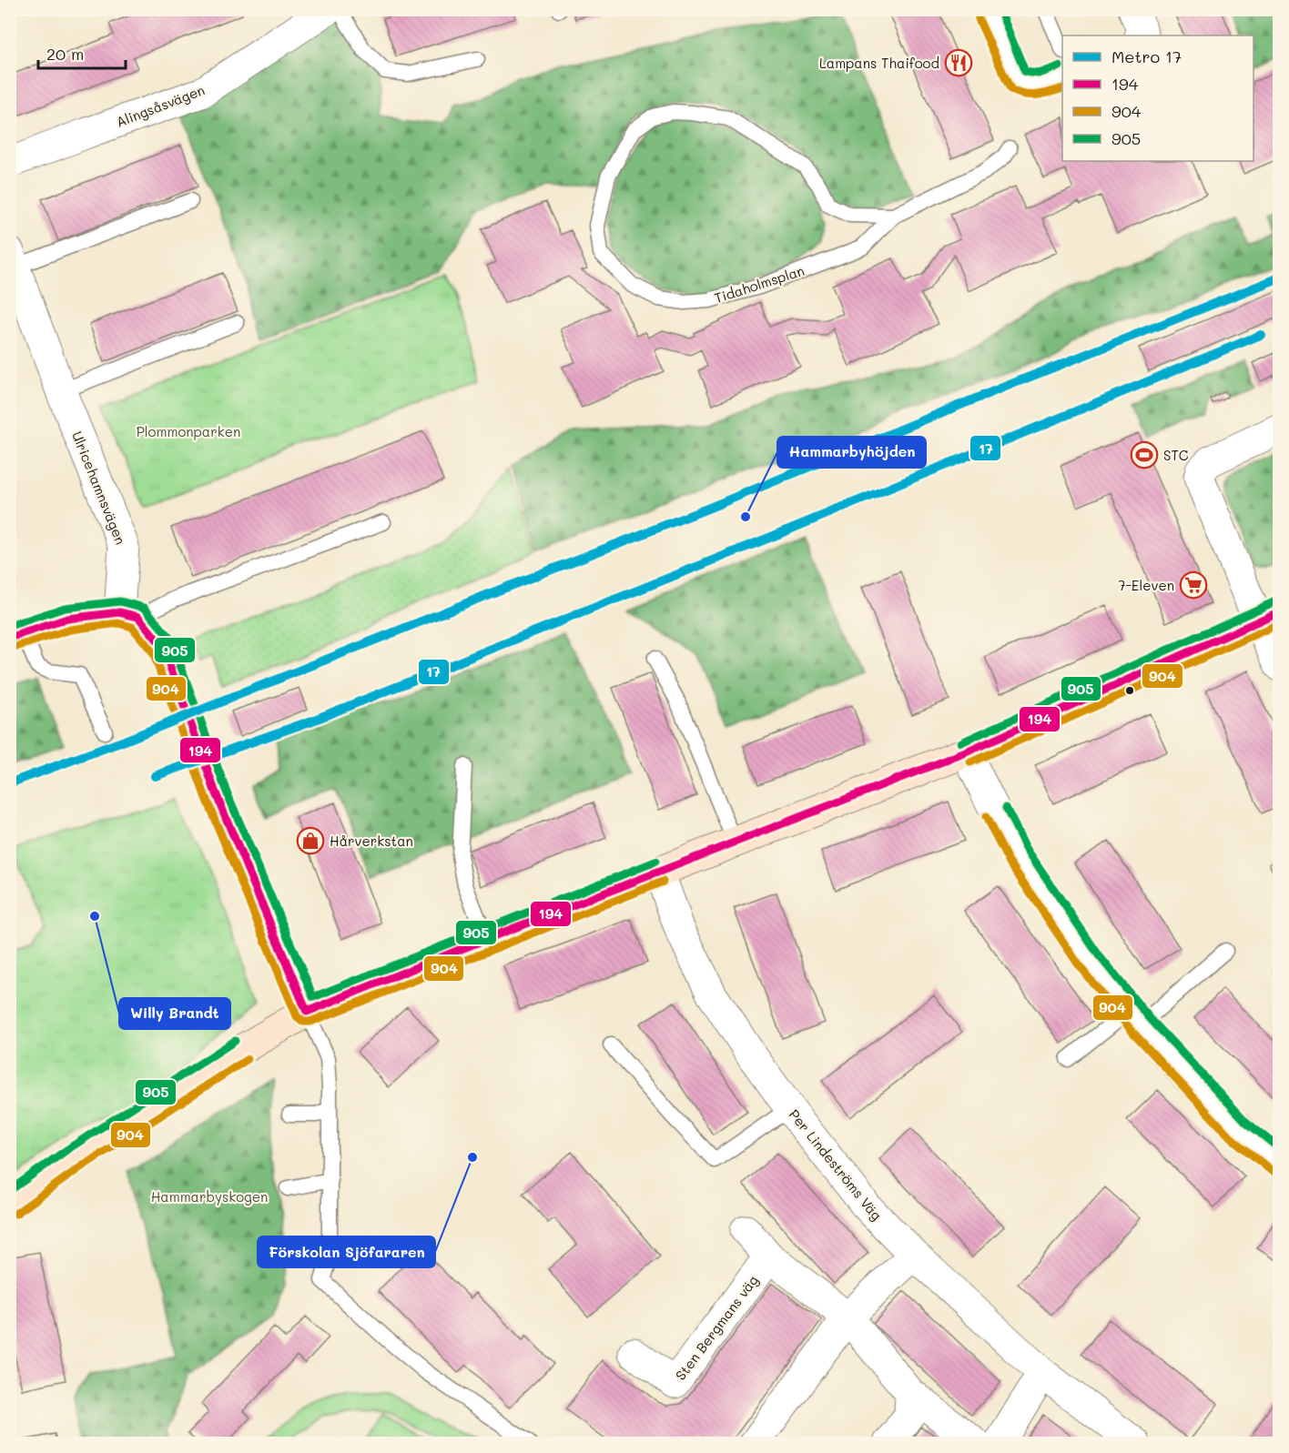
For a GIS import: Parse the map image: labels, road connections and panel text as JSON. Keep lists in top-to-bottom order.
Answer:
{
  "streets": {
    "street": [
      "Alingsåsvägen",
      "Ulricehamnsvägen",
      "Per Lindeströms Väg",
      "Sten Bergmans väg"
    ],
    "lane": ["Tidaholmsplan"]
  },
  "parks": ["Plommonparken", "Hammarbyskogen"],
  "places": {
    "restaurant": ["Lampans Thaifood"],
    "sports": ["STC"],
    "other": ["Hammarbyhöjden", "Willy Brandt", "Förskolan Sjöfararen"],
    "supermarket": ["7-Eleven"],
    "shop": ["Hårverkstan"]
  },
  "lines": [
    "transit line 904",
    "transit line 905",
    "metro line 17",
    "transit line 194"
  ],
  "legend": [
    "Metro 17",
    "194",
    "904",
    "905"
  ],
  "scale_bar": "20 m"
}
